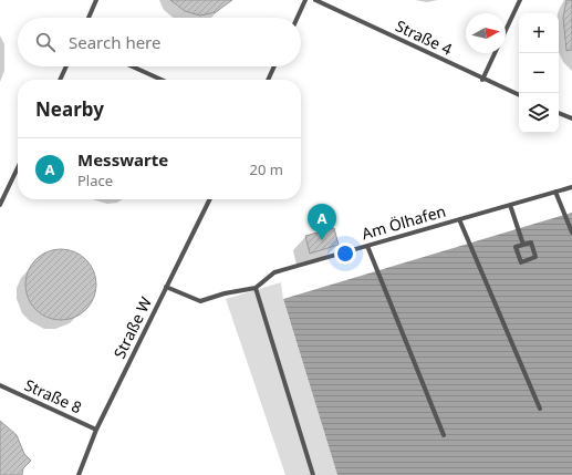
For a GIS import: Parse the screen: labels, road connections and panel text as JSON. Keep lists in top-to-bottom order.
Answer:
{
  "streets": {
    "lane": [
      "Straße 4",
      "Am Ölhafen",
      "Straße W",
      "Straße 8"
    ]
  },
  "crossings": [
    ["Straße W", "Straße 8"]
  ],
  "north": "right",
  "page": {
    "map_buttons": ["+", "−"],
    "search": "Search here",
    "heading": "Nearby",
    "list": [
      {
        "mark": "A",
        "name": "Messwarte",
        "note": "Place",
        "value": "20 m"
      }
    ],
    "pins": "A"
  }
}
